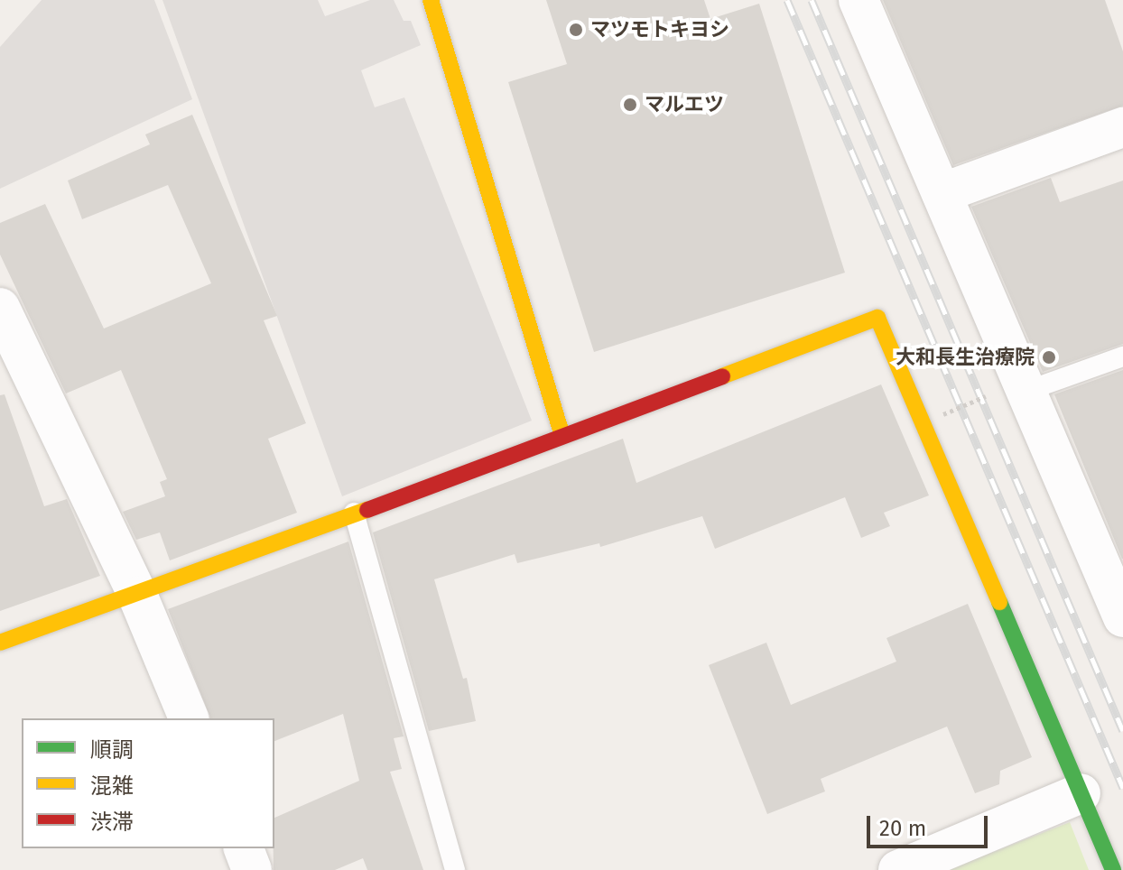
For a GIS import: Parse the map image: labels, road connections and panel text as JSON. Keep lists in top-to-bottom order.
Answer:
{
  "places": ["マツモトキヨシ", "マルエツ", "大和長生治療院"],
  "legend": ["順調", "混雑", "渋滞"],
  "scale_bar": "20 m"
}
